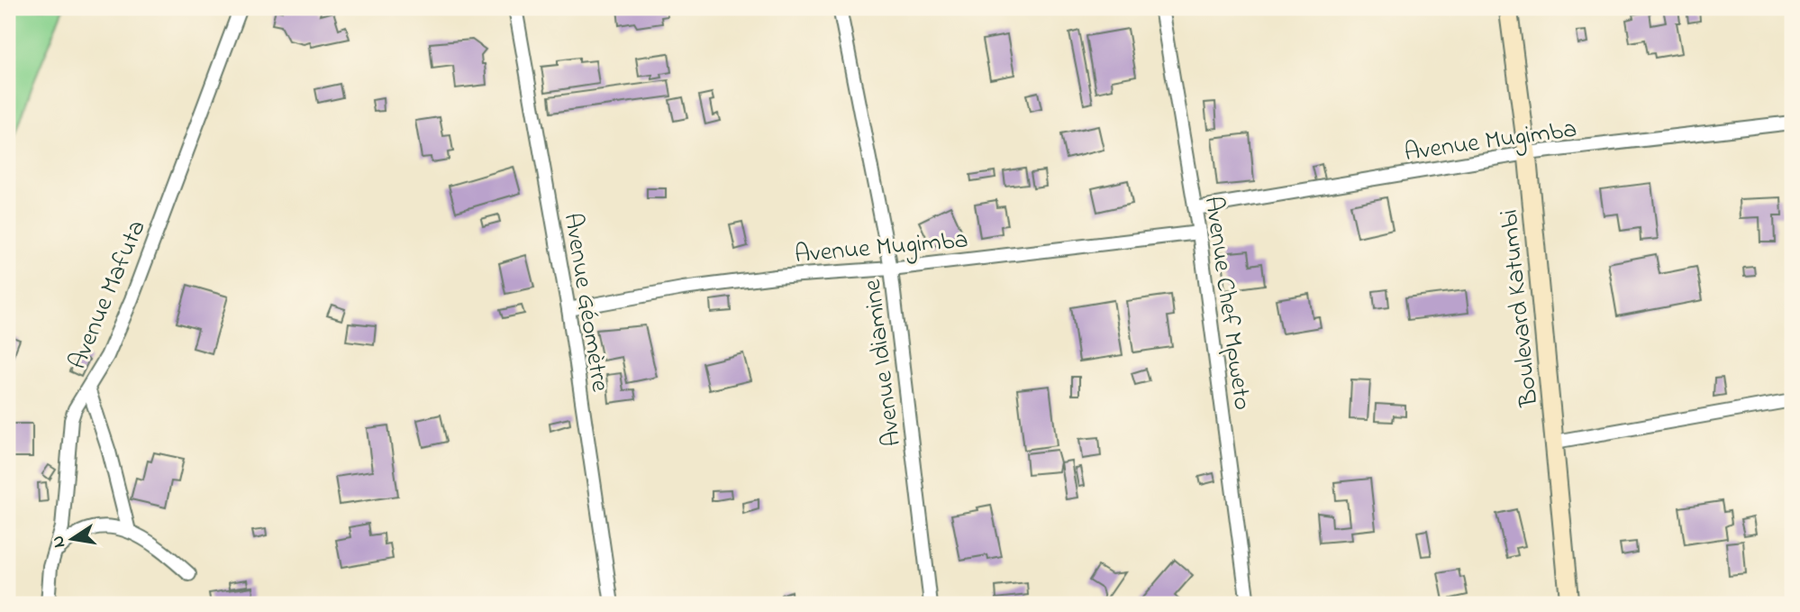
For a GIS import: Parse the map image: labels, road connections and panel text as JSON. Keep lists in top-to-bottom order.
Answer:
{
  "streets": {
    "street": [
      "Avenue Mugimba",
      "Avenue Mafuta",
      "Avenue Géomètre",
      "Avenue Chef Mpweto",
      "Boulevard Katumbi",
      "Avenue Idiamine"
    ]
  },
  "crossings": [
    ["Avenue Mugimba", "Avenue Géomètre"],
    ["Avenue Mugimba", "Avenue Chef Mpweto"],
    ["Avenue Mugimba", "Boulevard Katumbi"],
    ["Avenue Mugimba", "Avenue Idiamine"]
  ],
  "north": "left"
}
